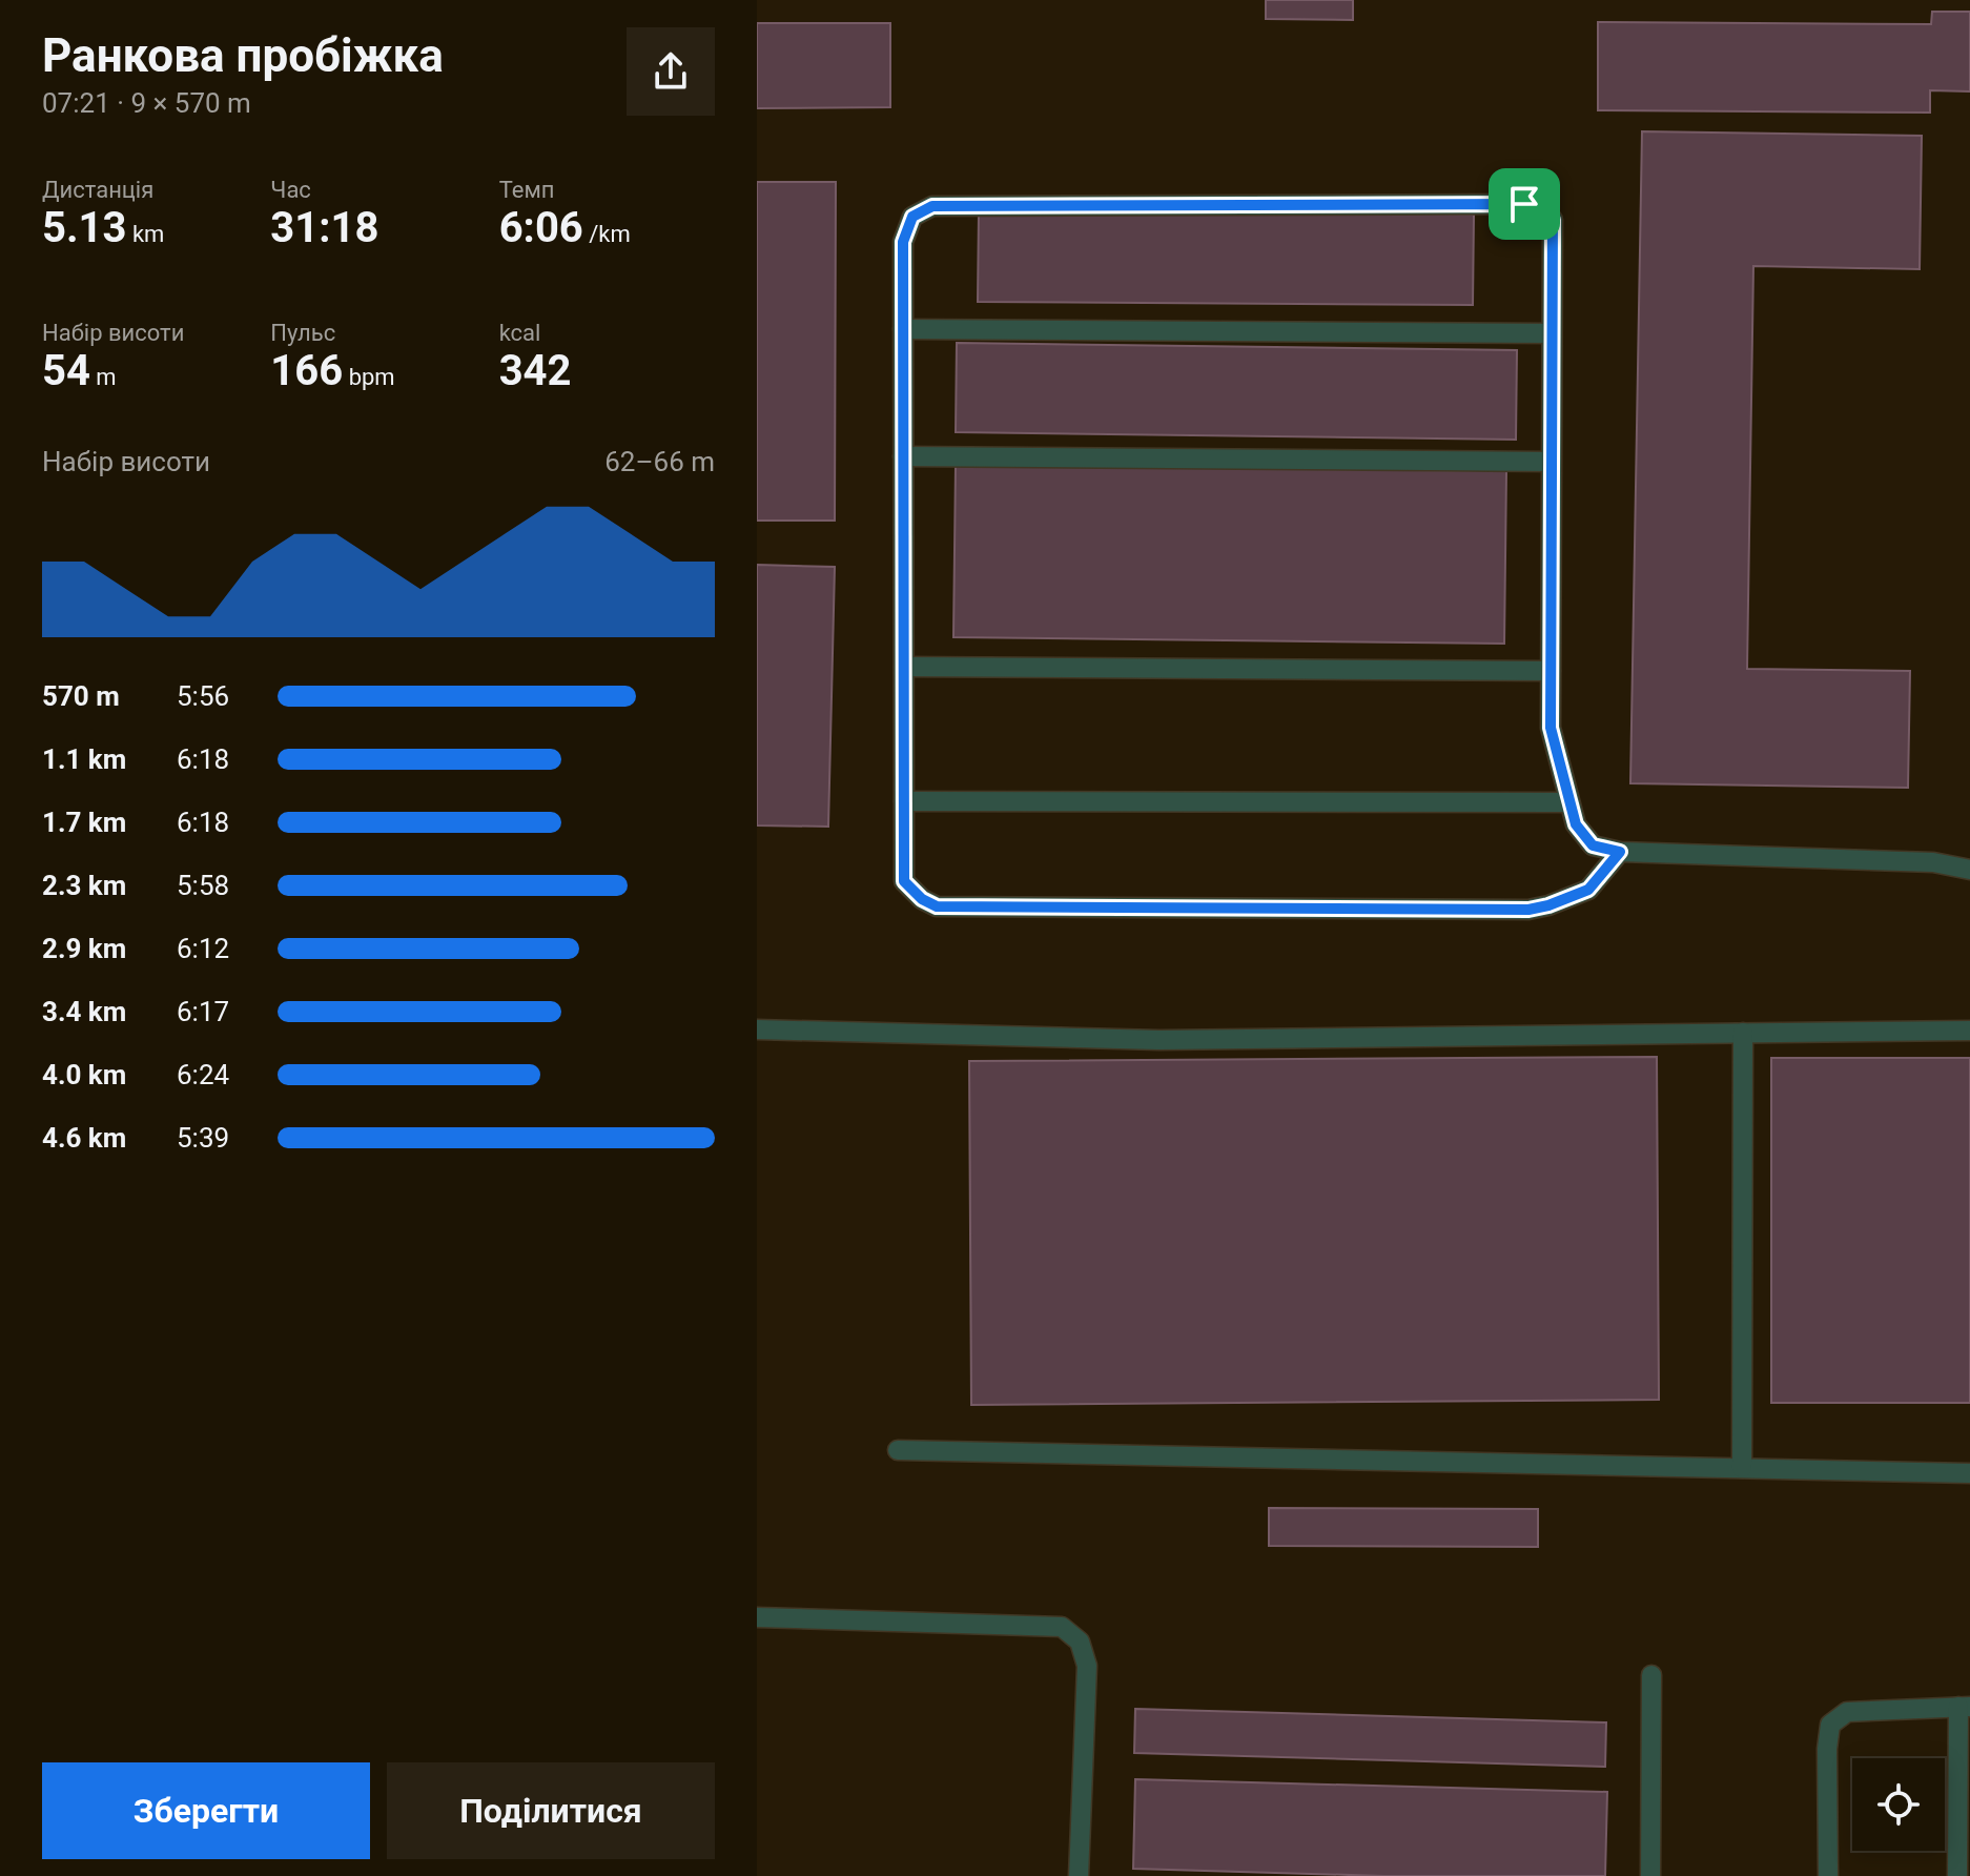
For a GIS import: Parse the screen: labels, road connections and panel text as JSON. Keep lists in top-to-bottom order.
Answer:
{
  "page": {
    "heading": ["Ранкова пробіжка", "07:21 · 9 × 570 m"],
    "stats": [
      ["Дистанція", "5.13 km"],
      ["Час", "31:18"],
      ["Темп", "6:06 /km"],
      ["Набір висоти", "54 m"],
      ["Пульс", "166 bpm"],
      ["kcal", "342"]
    ],
    "chart": ["Набір висоти", "62–66 m"],
    "list": [
      {
        "name": "570 m",
        "note": "5:56"
      },
      {
        "name": "1.1 km",
        "note": "6:18"
      },
      {
        "name": "1.7 km",
        "note": "6:18"
      },
      {
        "name": "2.3 km",
        "note": "5:58"
      },
      {
        "name": "2.9 km",
        "note": "6:12"
      },
      {
        "name": "3.4 km",
        "note": "6:17"
      },
      {
        "name": "4.0 km",
        "note": "6:24"
      },
      {
        "name": "4.6 km",
        "note": "5:39"
      }
    ],
    "buttons": ["Зберегти", "Поділитися"]
  }
}
